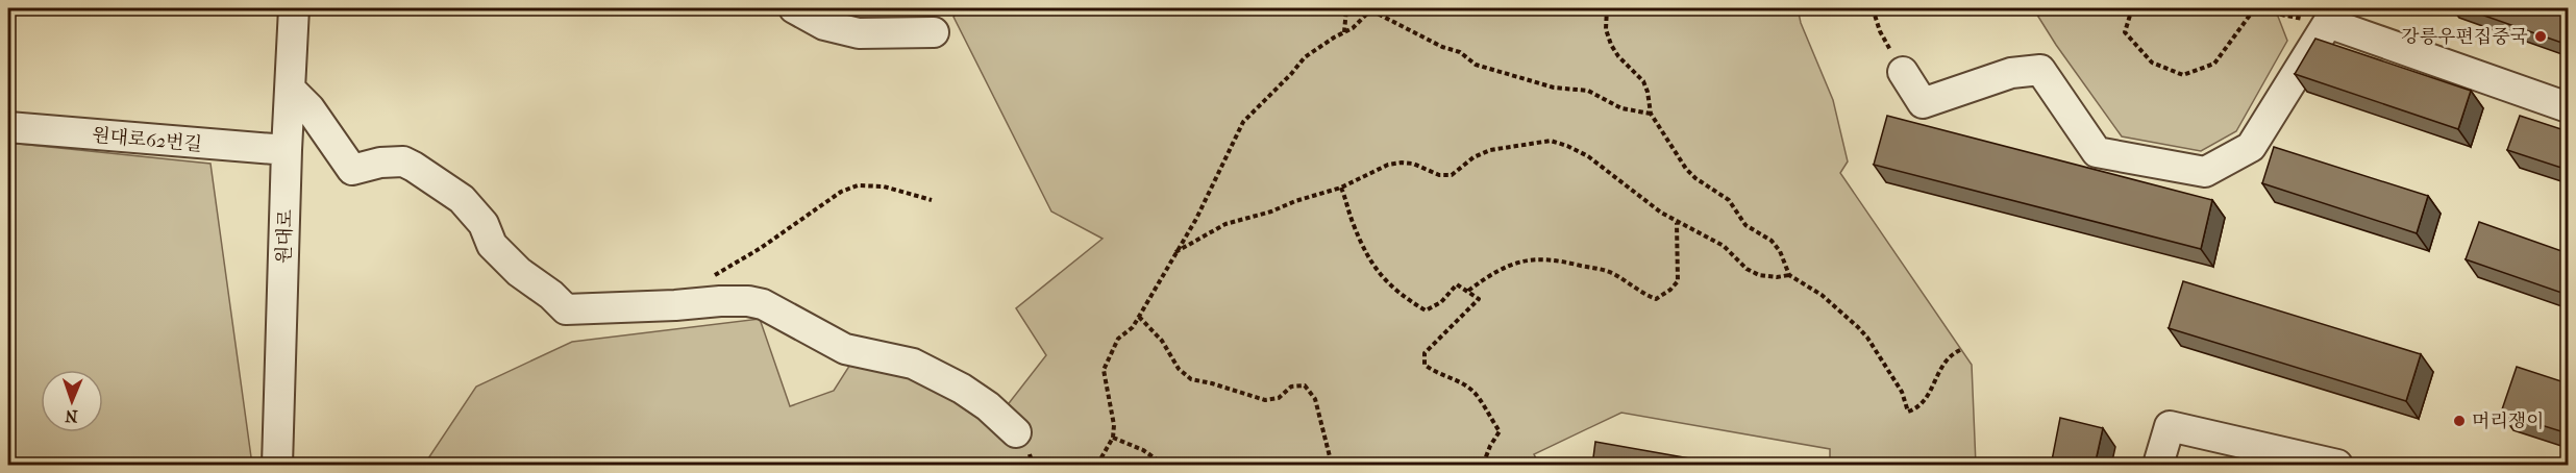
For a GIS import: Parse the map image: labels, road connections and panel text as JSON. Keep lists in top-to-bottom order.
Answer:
{
  "streets": {
    "street": ["원대로62번길", "원대로"]
  },
  "crossings": [
    ["원대로62번길", "원대로"]
  ],
  "places": ["강릉우편집중국", "머리쟁이"],
  "north": "bottom"
}
